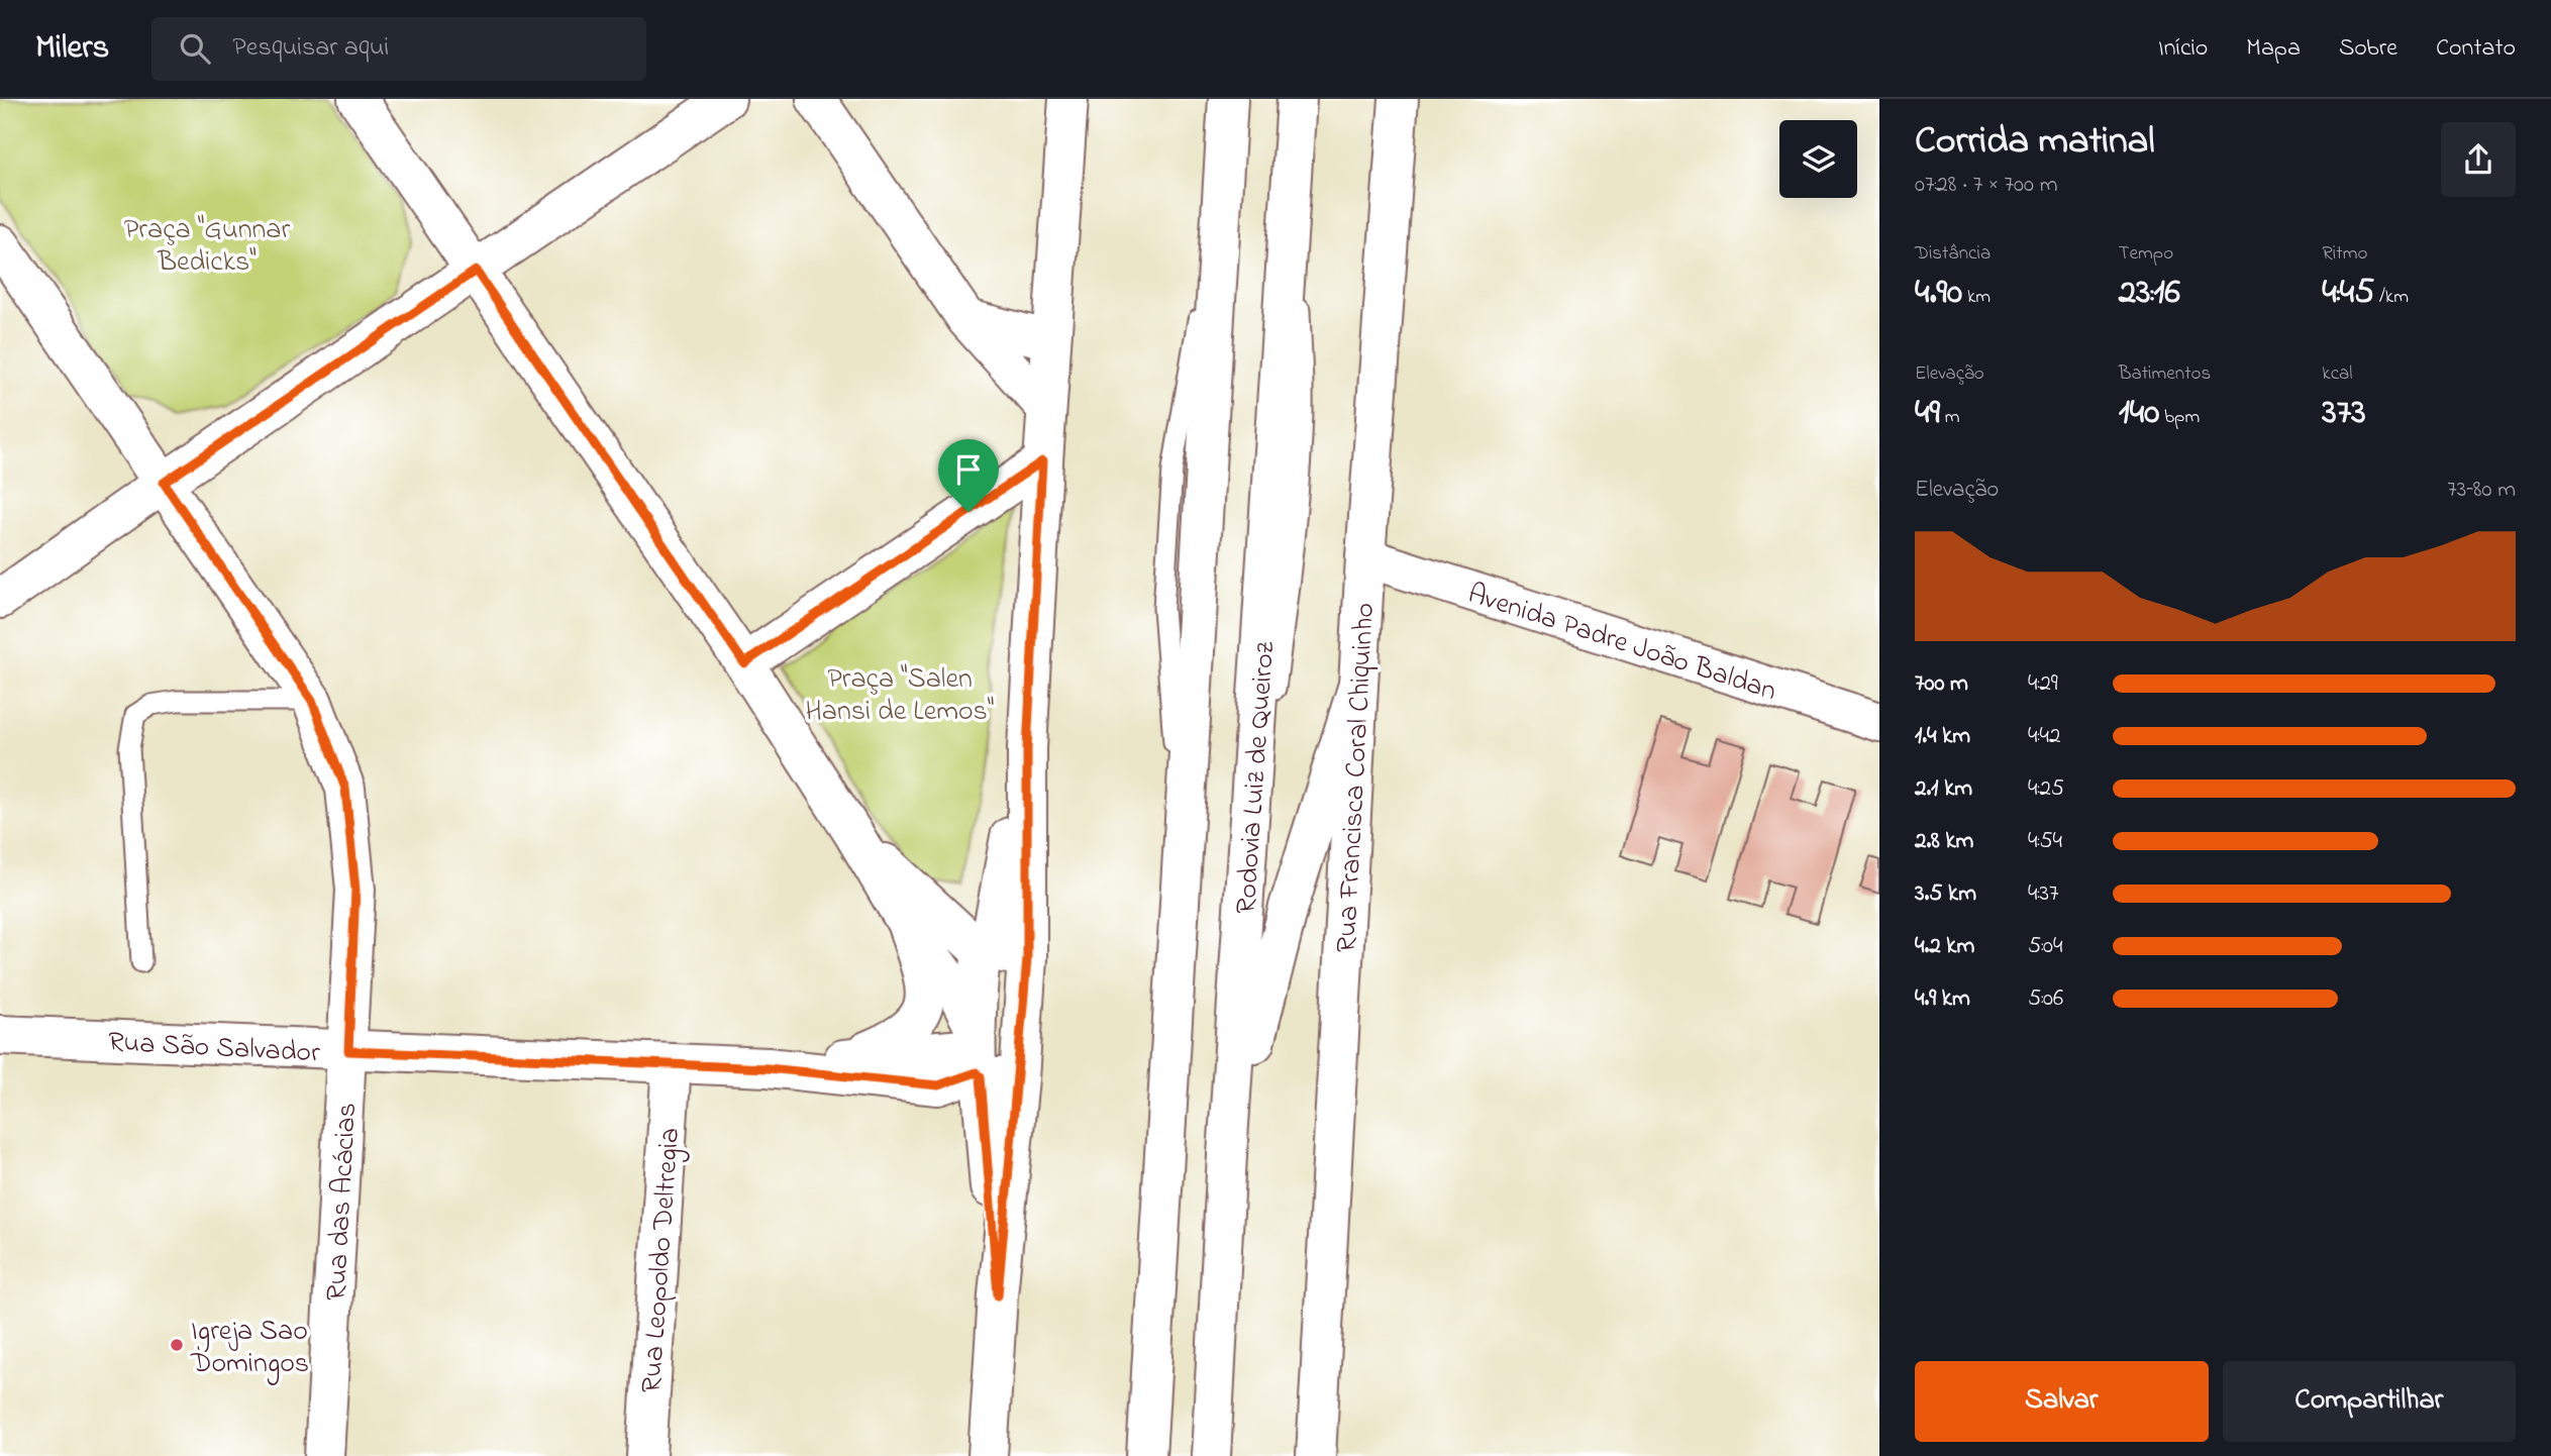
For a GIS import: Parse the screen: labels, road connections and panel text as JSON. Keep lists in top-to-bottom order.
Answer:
{
  "streets": {
    "main road": [
      "Avenida Padre João Baldan",
      "Rodovia Luiz de Queiroz",
      "Rua Francisca Coral Chiquinho",
      "Rua São Salvador",
      "Rua das Acácias",
      "Rua Leopoldo Deltregia"
    ]
  },
  "crossings": [
    ["Avenida Padre João Baldan", "Rua Francisca Coral Chiquinho"],
    ["Rua São Salvador", "Rua das Acácias"],
    ["Rua São Salvador", "Rua Leopoldo Deltregia"]
  ],
  "parks": ["Praça \"Gunnar Bedicks\"", "Praça \"Salen Hansi de Lemos\""],
  "places": ["Igreja Sao Domingos"],
  "page": {
    "header": "Milers",
    "search": "Pesquisar aqui",
    "nav": [
      "Início",
      "Mapa",
      "Sobre",
      "Contato"
    ],
    "heading": ["Corrida matinal", "07:28 · 7 × 700 m"],
    "stats": [
      ["Distância", "4.90 km"],
      ["Tempo", "23:16"],
      ["Ritmo", "4:45 /km"],
      ["Elevação", "49 m"],
      ["Batimentos", "140 bpm"],
      ["kcal", "373"]
    ],
    "chart": ["Elevação", "73–80 m"],
    "list": [
      {
        "name": "700 m",
        "note": "4:29"
      },
      {
        "name": "1.4 km",
        "note": "4:42"
      },
      {
        "name": "2.1 km",
        "note": "4:25"
      },
      {
        "name": "2.8 km",
        "note": "4:54"
      },
      {
        "name": "3.5 km",
        "note": "4:37"
      },
      {
        "name": "4.2 km",
        "note": "5:04"
      },
      {
        "name": "4.9 km",
        "note": "5:06"
      }
    ],
    "buttons": ["Salvar", "Compartilhar"]
  }
}
